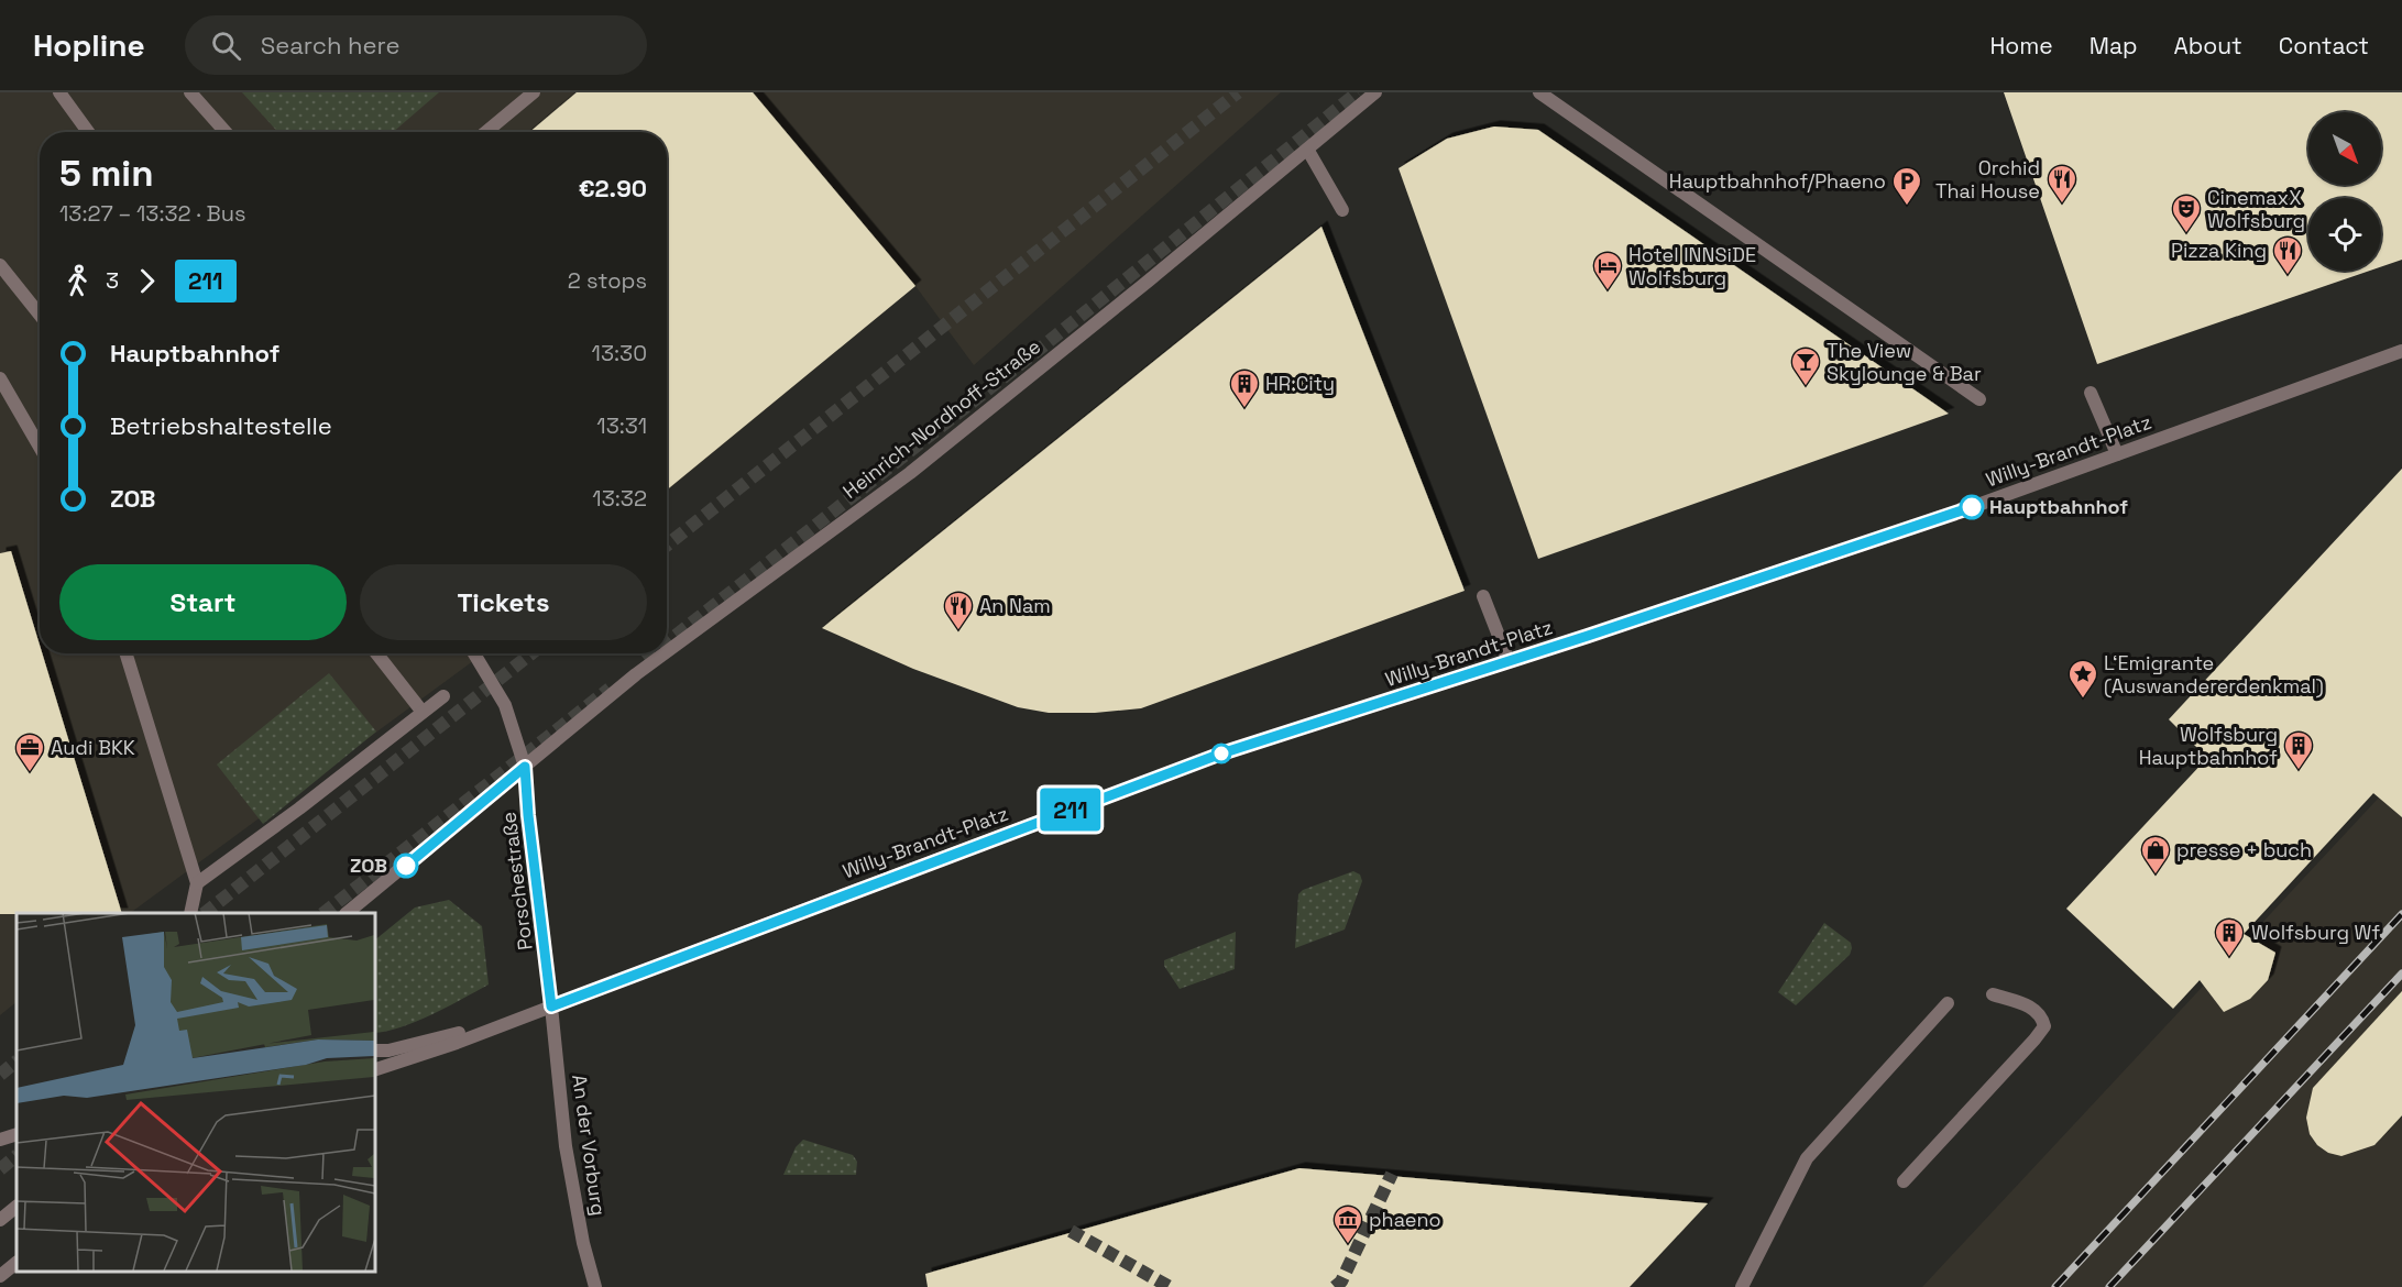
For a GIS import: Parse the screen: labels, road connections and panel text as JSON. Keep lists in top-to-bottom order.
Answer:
{
  "streets": {
    "street": [
      "Heinrich-Nordhoff-Straße",
      "Willy-Brandt-Platz",
      "Porschestraße",
      "An der Vorburg"
    ]
  },
  "crossings": [
    ["Heinrich-Nordhoff-Straße", "Porschestraße"],
    ["Willy-Brandt-Platz", "Porschestraße"],
    ["Willy-Brandt-Platz", "An der Vorburg"],
    ["Porschestraße", "An der Vorburg"]
  ],
  "places": {
    "restaurant": ["Orchid Thai House", "Pizza King", "An Nam"],
    "parking": ["Hauptbahnhof/Phaeno"],
    "theatre": ["CinemaxX Wolfsburg"],
    "hotel": ["Hotel INNSiDE Wolfsburg"],
    "bar": ["The View Skylounge & Bar"],
    "building": ["HR:City", "Wolfsburg Hauptbahnhof", "Wolfsburg Wf"],
    "other": ["Hauptbahnhof", "ZOB"],
    "place": ["L‘Emigrante (Auswandererdenkmal)"],
    "office": ["Audi BKK"],
    "shop": ["presse + buch"],
    "museum": ["phaeno"]
  },
  "lines": ["bus line 211"],
  "north": "bottom right",
  "page": {
    "header": "Hopline",
    "search": "Search here",
    "nav": [
      "Home",
      "Map",
      "About",
      "Contact"
    ],
    "on_map": "211",
    "heading": ["5 min", "13:27 – 13:32 · Bus", "€2.90"],
    "legs": ["3", "211", "2 stops"],
    "list": [
      {
        "name": "Hauptbahnhof",
        "value": "13:30"
      },
      {
        "name": "Betriebshaltestelle",
        "value": "13:31"
      },
      {
        "name": "ZOB",
        "value": "13:32"
      }
    ],
    "buttons": ["Start", "Tickets"]
  }
}
